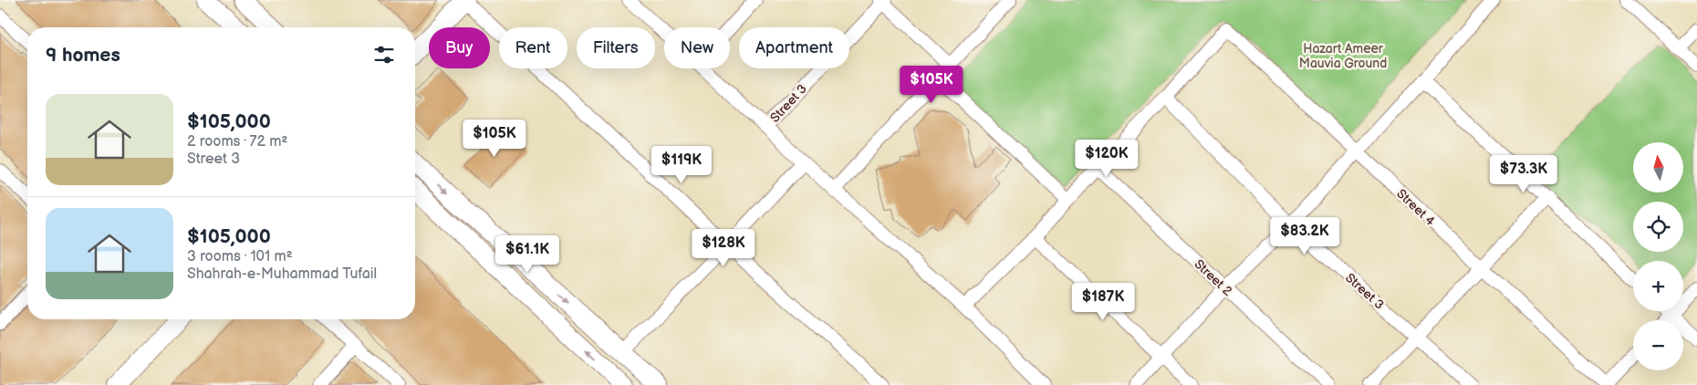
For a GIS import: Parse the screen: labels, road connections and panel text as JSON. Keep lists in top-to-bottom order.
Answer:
{
  "streets": {
    "street": ["Street 3", "Street 4", "Street 2"]
  },
  "crossings": [
    ["Street 3", "Street 4"]
  ],
  "parks": ["Hazart Ameer Mauvia Ground"],
  "north": "top",
  "page": {
    "chip": [
      "Buy",
      "Rent",
      "Filters",
      "New",
      "Apartment"
    ],
    "heading": "9 homes",
    "price": [
      "$105K",
      "$105K",
      "$120K",
      "$119K",
      "$73.3K",
      "$83.2K",
      "$128K",
      "$61.1K",
      "$187K"
    ],
    "list": [
      {
        "name": "$105,000",
        "note": "2 rooms · 72 m² · Street 3"
      },
      {
        "name": "$105,000",
        "note": "3 rooms · 101 m² · Shahrah-e-Muhammad Tufail"
      }
    ],
    "map_buttons": ["+", "−"]
  }
}
